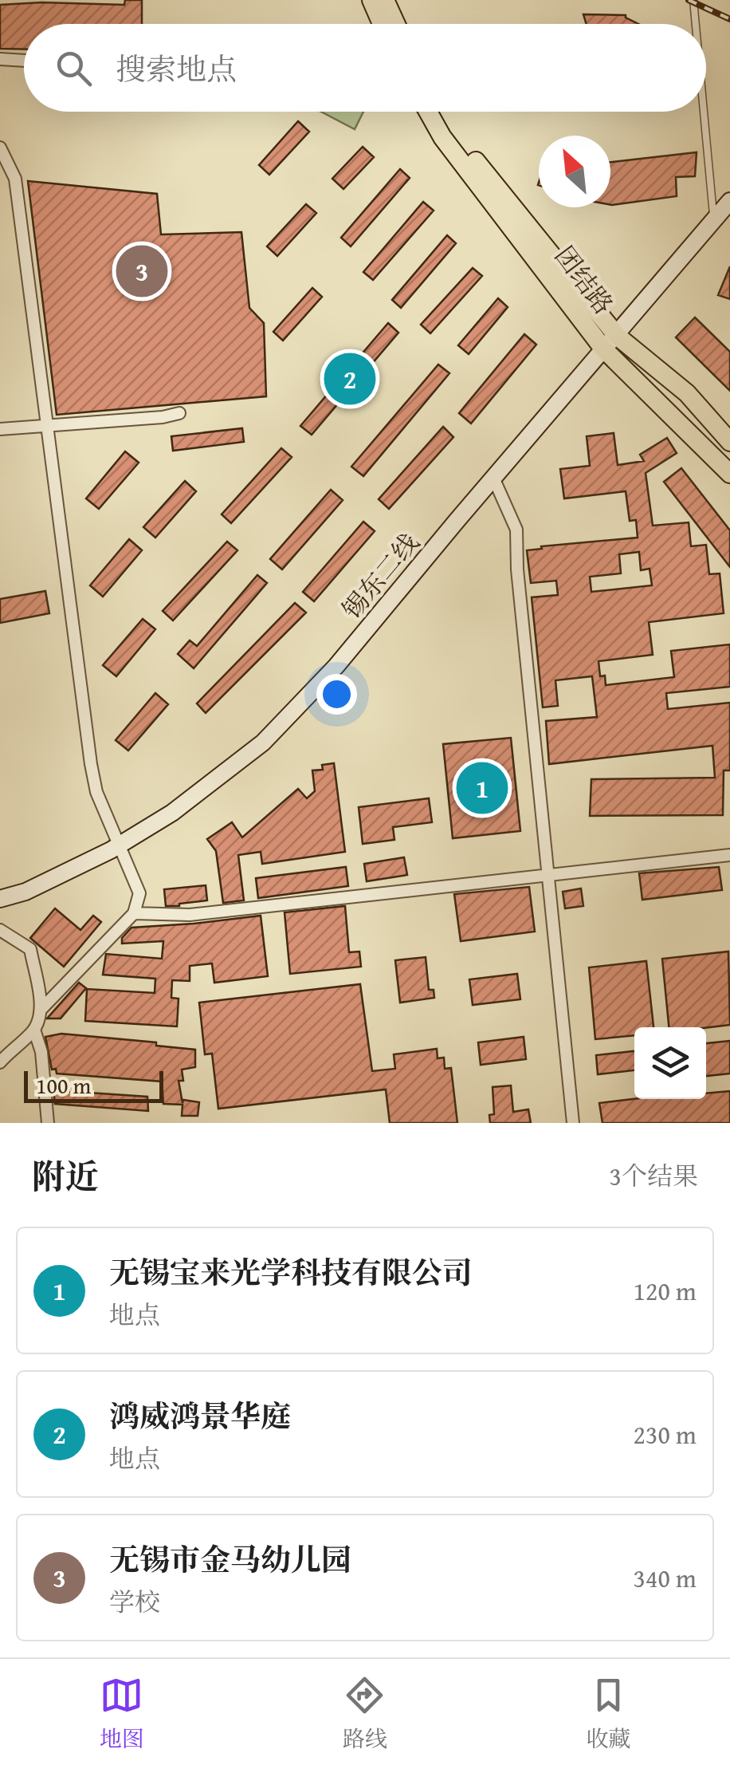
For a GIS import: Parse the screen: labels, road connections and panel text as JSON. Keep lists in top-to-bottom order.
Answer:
{
  "streets": {
    "main road": ["团结路", "锡东二线"]
  },
  "crossings": [
    ["团结路", "锡东二线"]
  ],
  "scale_bar": "100 m",
  "north": "top left",
  "page": {
    "search": "搜索地点",
    "pins": ["3", "2", "1"],
    "scale": "100 m",
    "heading": ["附近", "3个结果"],
    "list": [
      {
        "mark": "1",
        "name": "无锡宝来光学科技有限公司",
        "note": "地点",
        "value": "120 m"
      },
      {
        "mark": "2",
        "name": "鸿威鸿景华庭",
        "note": "地点",
        "value": "230 m"
      },
      {
        "mark": "3",
        "name": "无锡市金马幼儿园",
        "note": "学校",
        "value": "340 m"
      }
    ],
    "nav": ["地图", "路线", "收藏"]
  }
}
